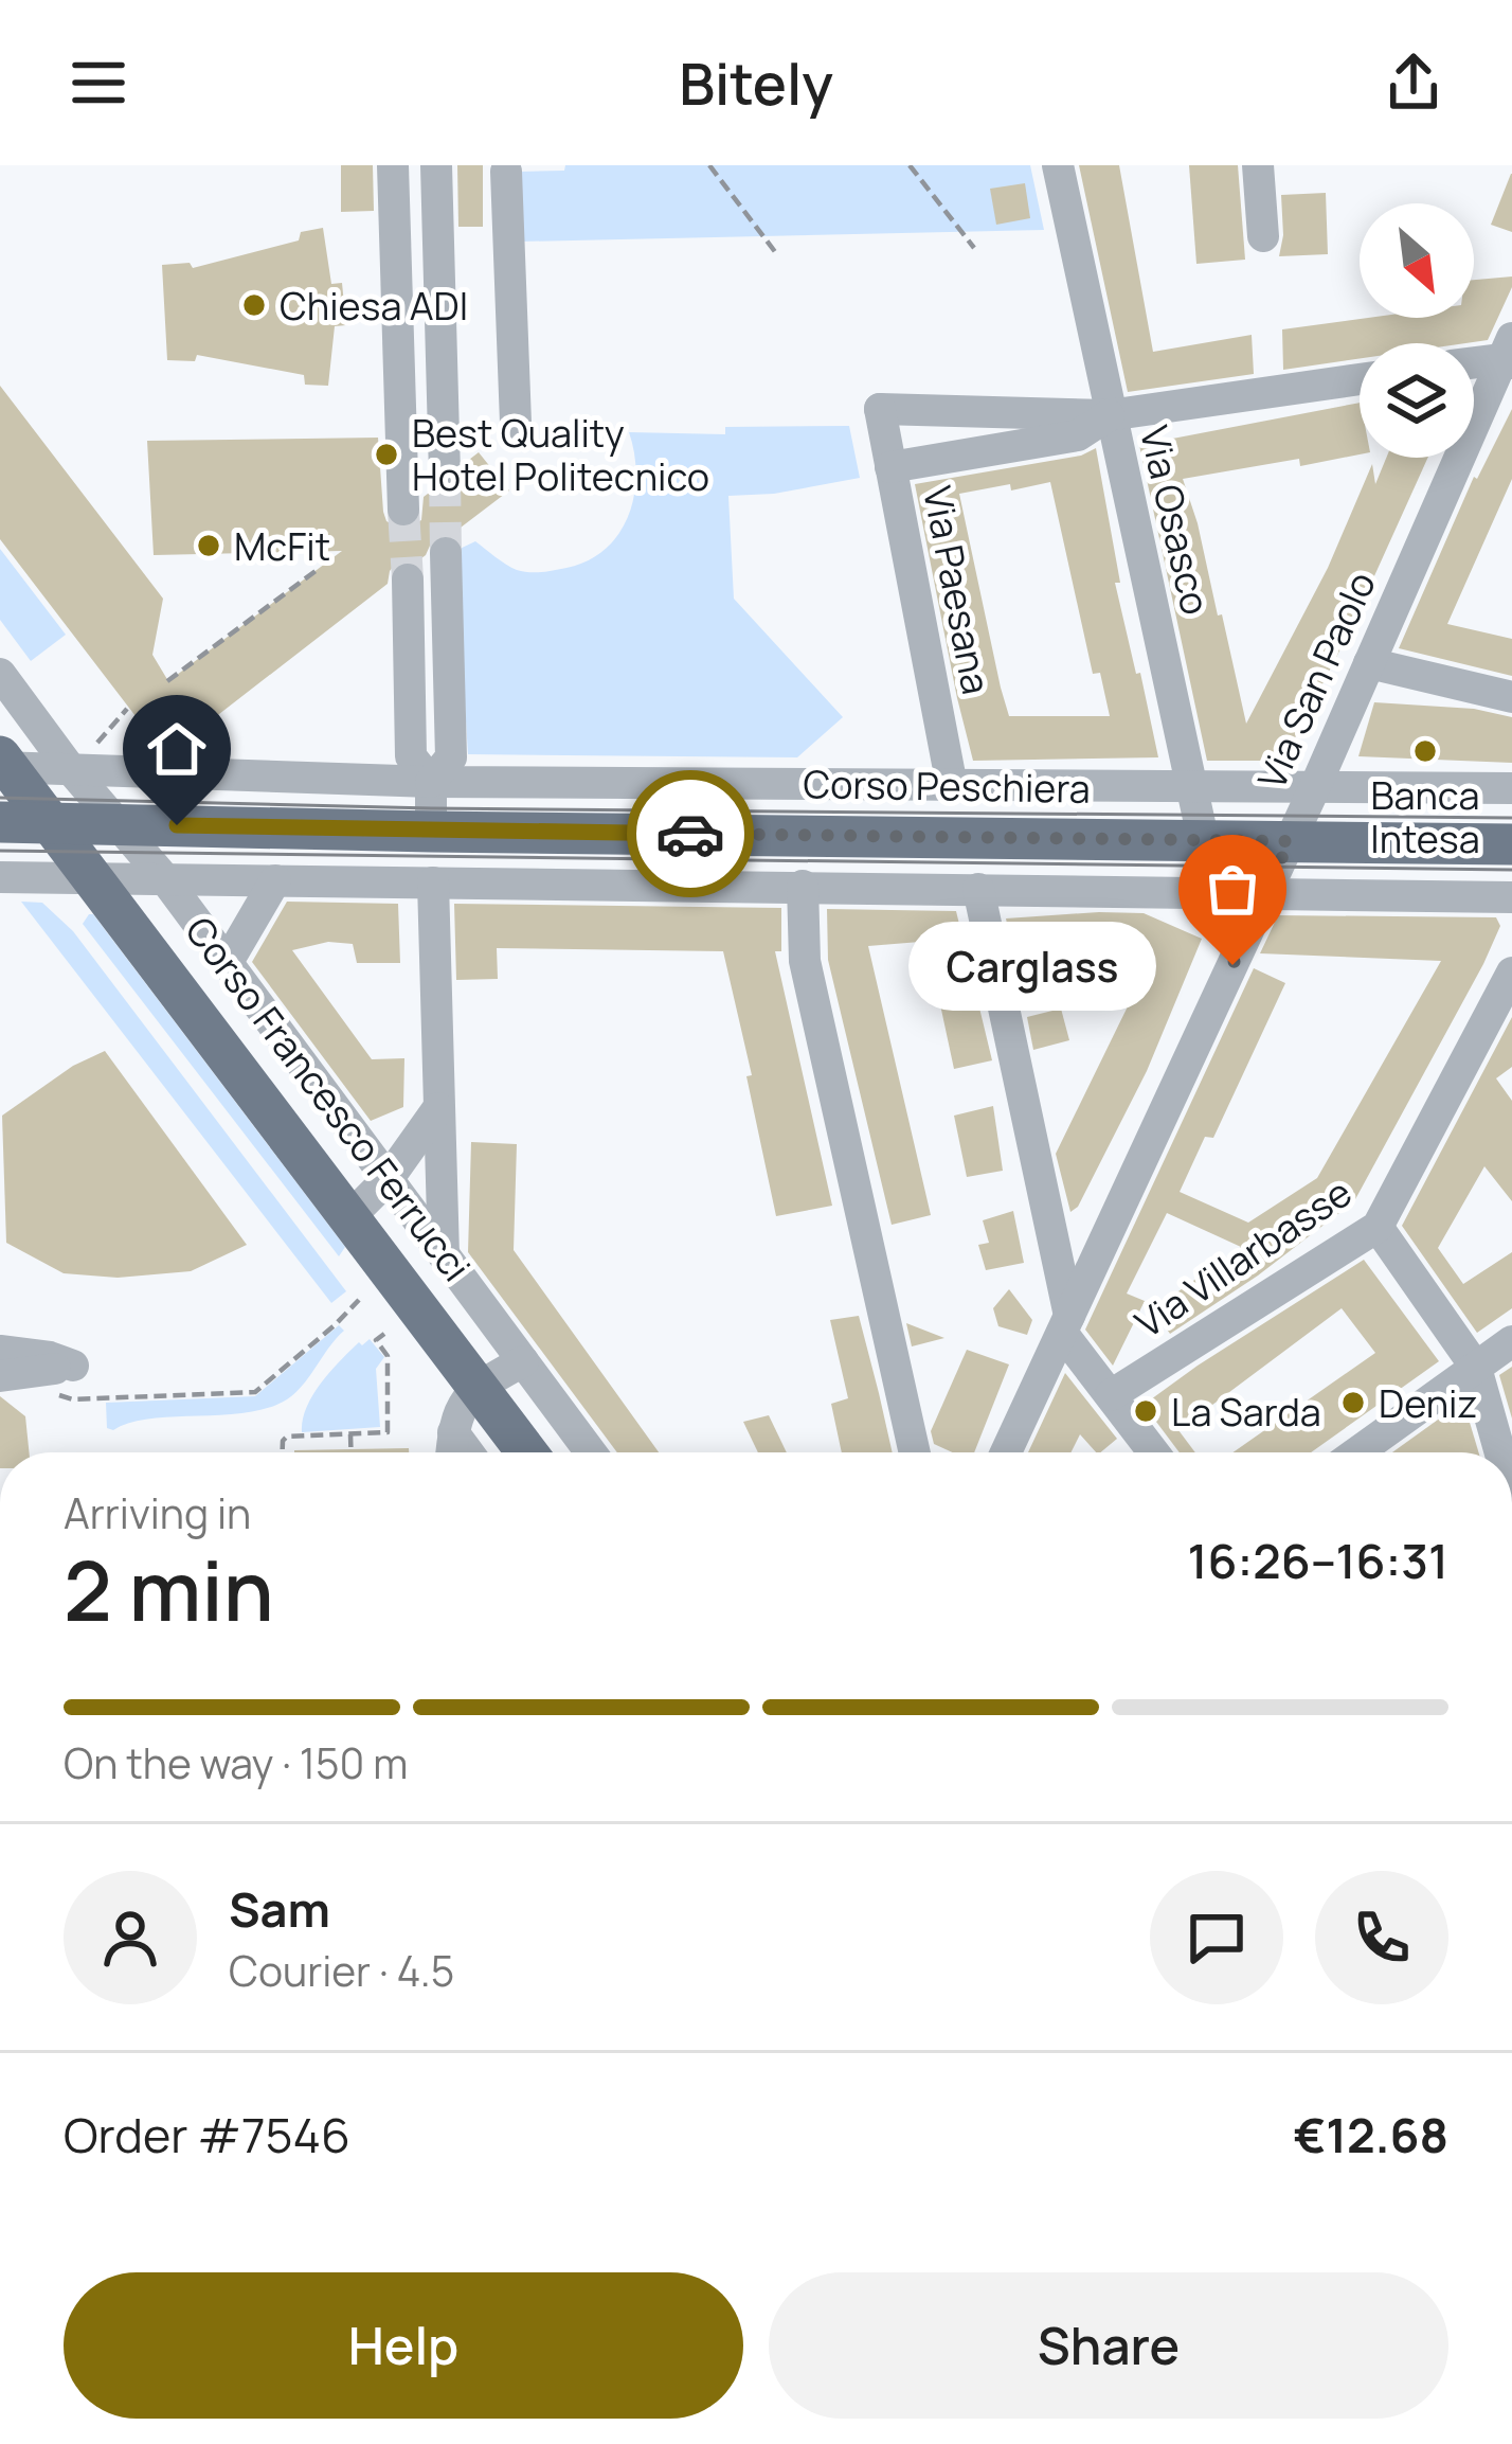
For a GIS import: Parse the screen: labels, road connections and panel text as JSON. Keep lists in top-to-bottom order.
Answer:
{
  "streets": {
    "main road": ["Corso Peschiera", "Corso Francesco Ferrucci"],
    "street": [
      "Via Osasco",
      "Via Paesana",
      "Via San Paolo",
      "Via Villarbasse"
    ]
  },
  "crossings": [
    ["Via Osasco", "Corso Peschiera"],
    ["Via Paesana", "Corso Peschiera"],
    ["Via San Paolo", "Corso Peschiera"],
    ["Corso Peschiera", "Corso Francesco Ferrucci"]
  ],
  "places": [
    "Chiesa ADI",
    "Best Quality Hotel Politecnico",
    "McFit",
    "Banca Intesa",
    "Carglass",
    "Deniz",
    "La Sarda"
  ],
  "north": "bottom right",
  "page": {
    "header": "Bitely",
    "bubble": "Carglass",
    "heading": ["2 min", "Arriving in", "16:26–16:31"],
    "panel": [
      "Sam",
      "Courier · 4.5",
      "Order #7546",
      "€12.68"
    ],
    "bar": "On the way · 150 m",
    "buttons": ["Help", "Share"]
  }
}
